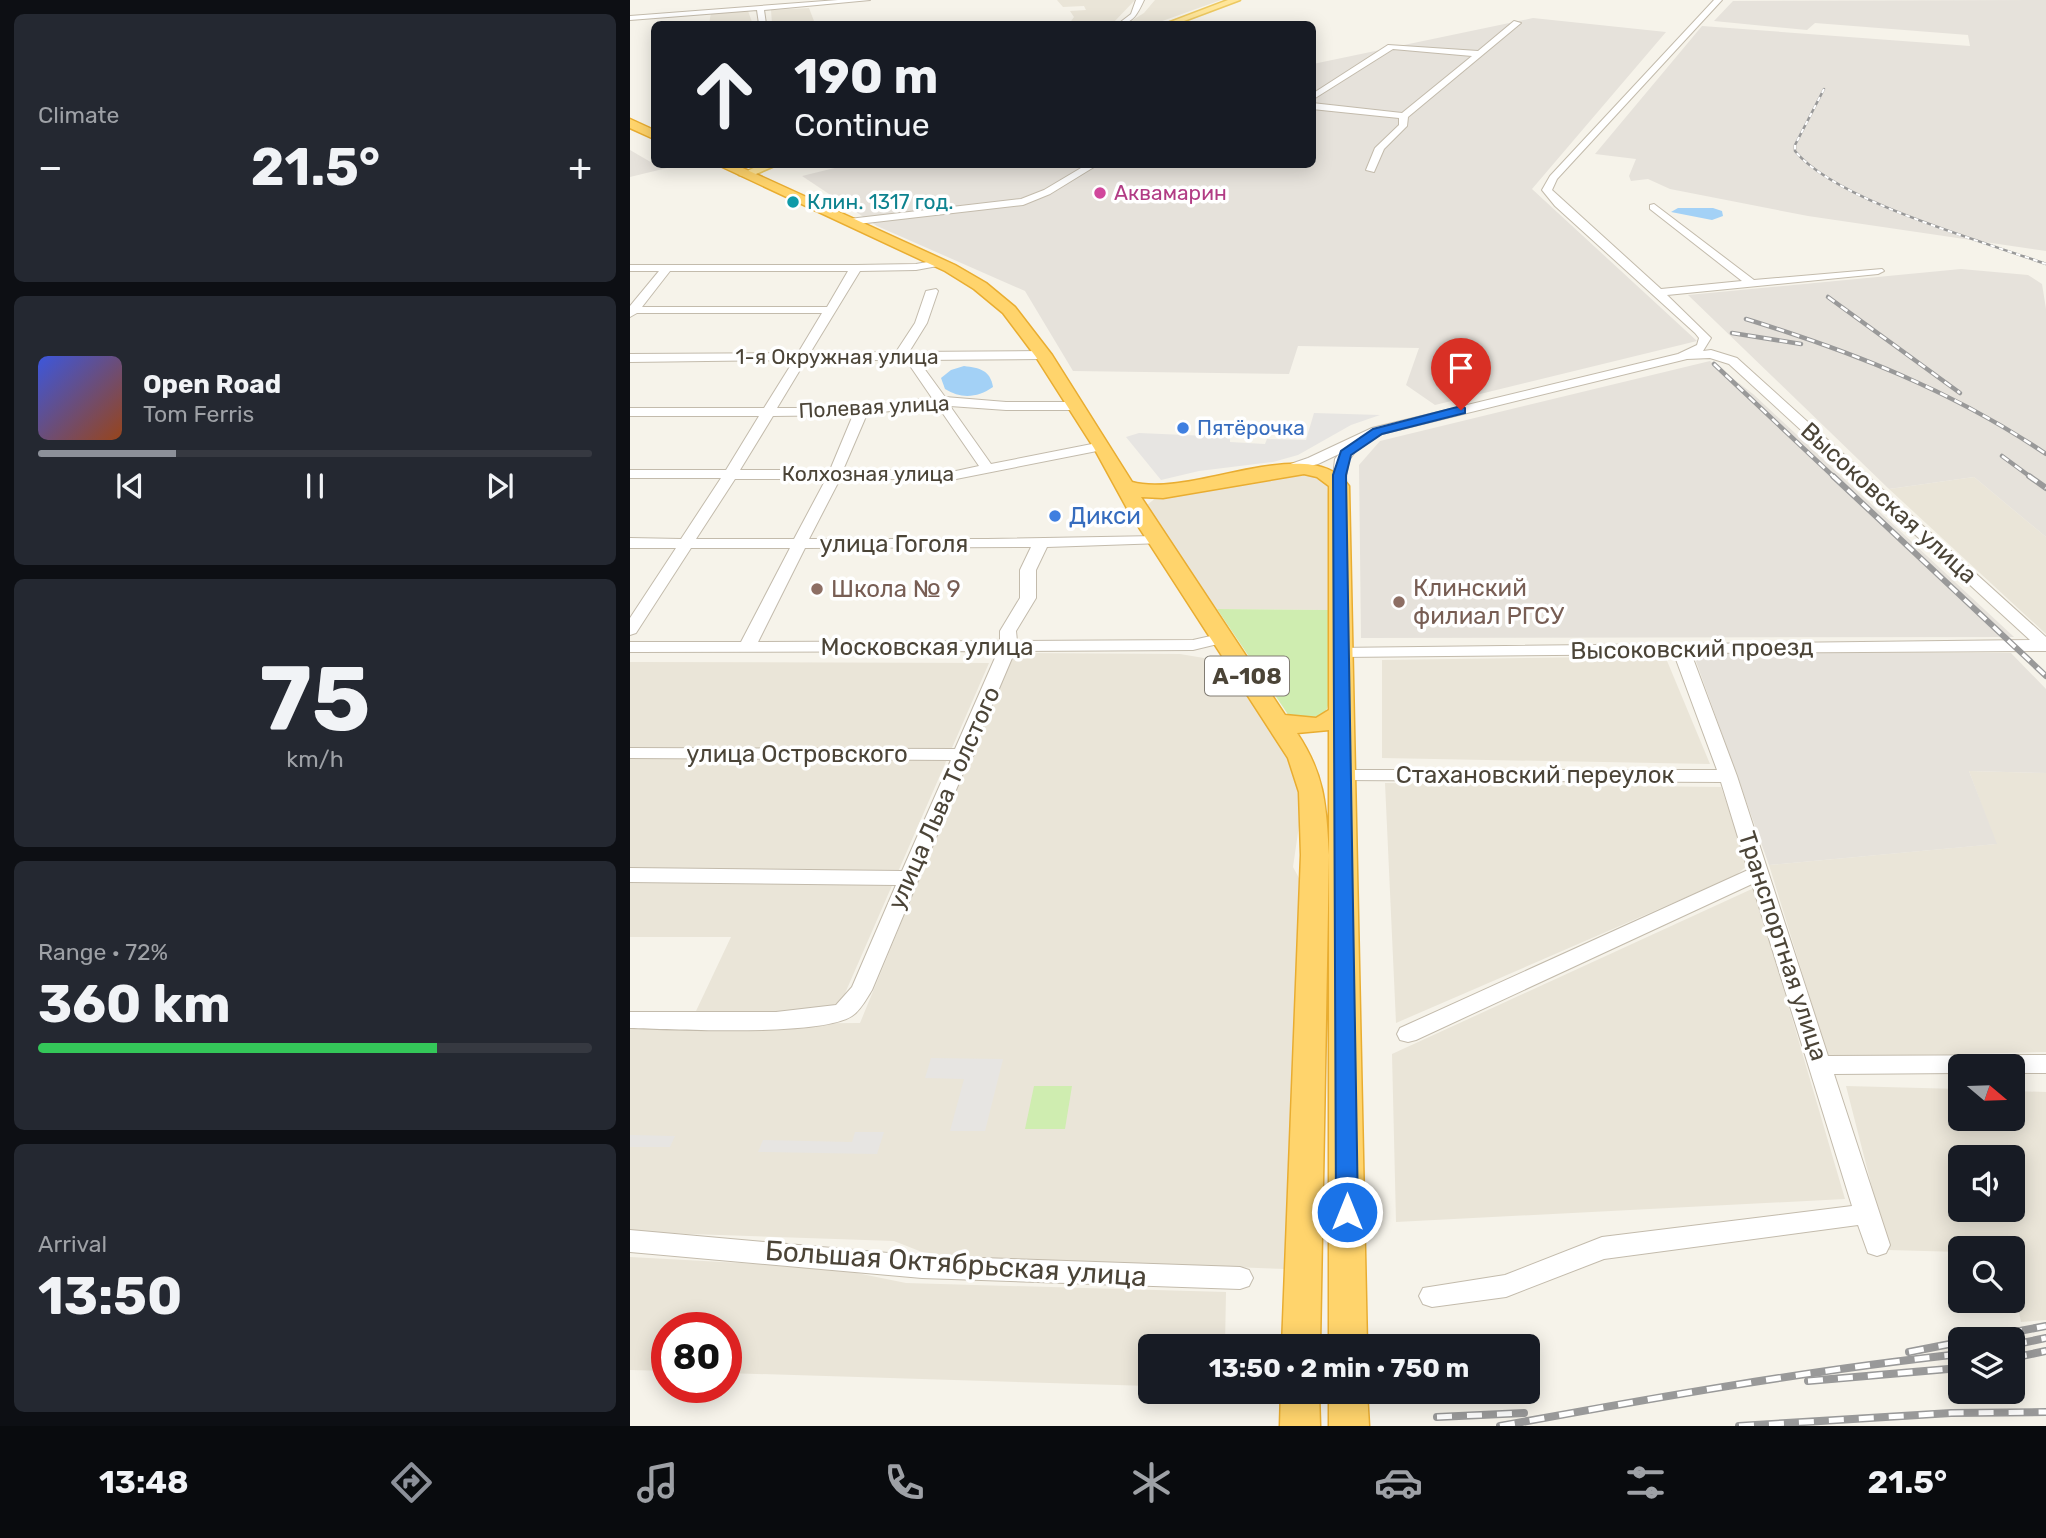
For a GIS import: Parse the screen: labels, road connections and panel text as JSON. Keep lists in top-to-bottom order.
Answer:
{
  "streets": {
    "highway": ["А-108"],
    "street": [
      "1-я Окружная улица",
      "Полевая улица",
      "Колхозная улица",
      "Высоковская улица",
      "улица Гоголя",
      "Московская улица",
      "Высоковский проезд",
      "улица Островского",
      "Стахановский переулок",
      "улица Льва Толстого",
      "Транспортная улица",
      "Большая Октябрьская улица"
    ]
  },
  "crossings": [
    ["1-я Окружная улица", "А-108"],
    ["Полевая улица", "А-108"],
    ["Колхозная улица", "А-108"],
    ["Высоковская улица", "Высоковский проезд"],
    ["улица Гоголя", "А-108"],
    ["улица Гоголя", "улица Льва Толстого"],
    ["Московская улица", "А-108"],
    ["Московская улица", "улица Льва Толстого"],
    ["Высоковский проезд", "Транспортная улица"],
    ["улица Островского", "улица Льва Толстого"],
    ["Стахановский переулок", "Транспортная улица"]
  ],
  "places": [
    "Аквамарин",
    "Клин. 1317 год.",
    "Пятёрочка",
    "Дикси",
    "Школа № 9",
    "Клинский филиал РГСУ"
  ],
  "north": "right",
  "page": {
    "tile": [
      "Climate",
      ["75", "km/h"],
      ["Range · 72%", "360 km"],
      ["Arrival", "13:50"]
    ],
    "turn": ["190 m", "Continue"],
    "heat": ["−", "21.5°", "+"],
    "song": ["Open Road", "Tom Ferris"],
    "limit": "80",
    "trip": "13:50 · 2 min · 750 m",
    "tabs": ["13:48", "21.5°"]
  }
}
